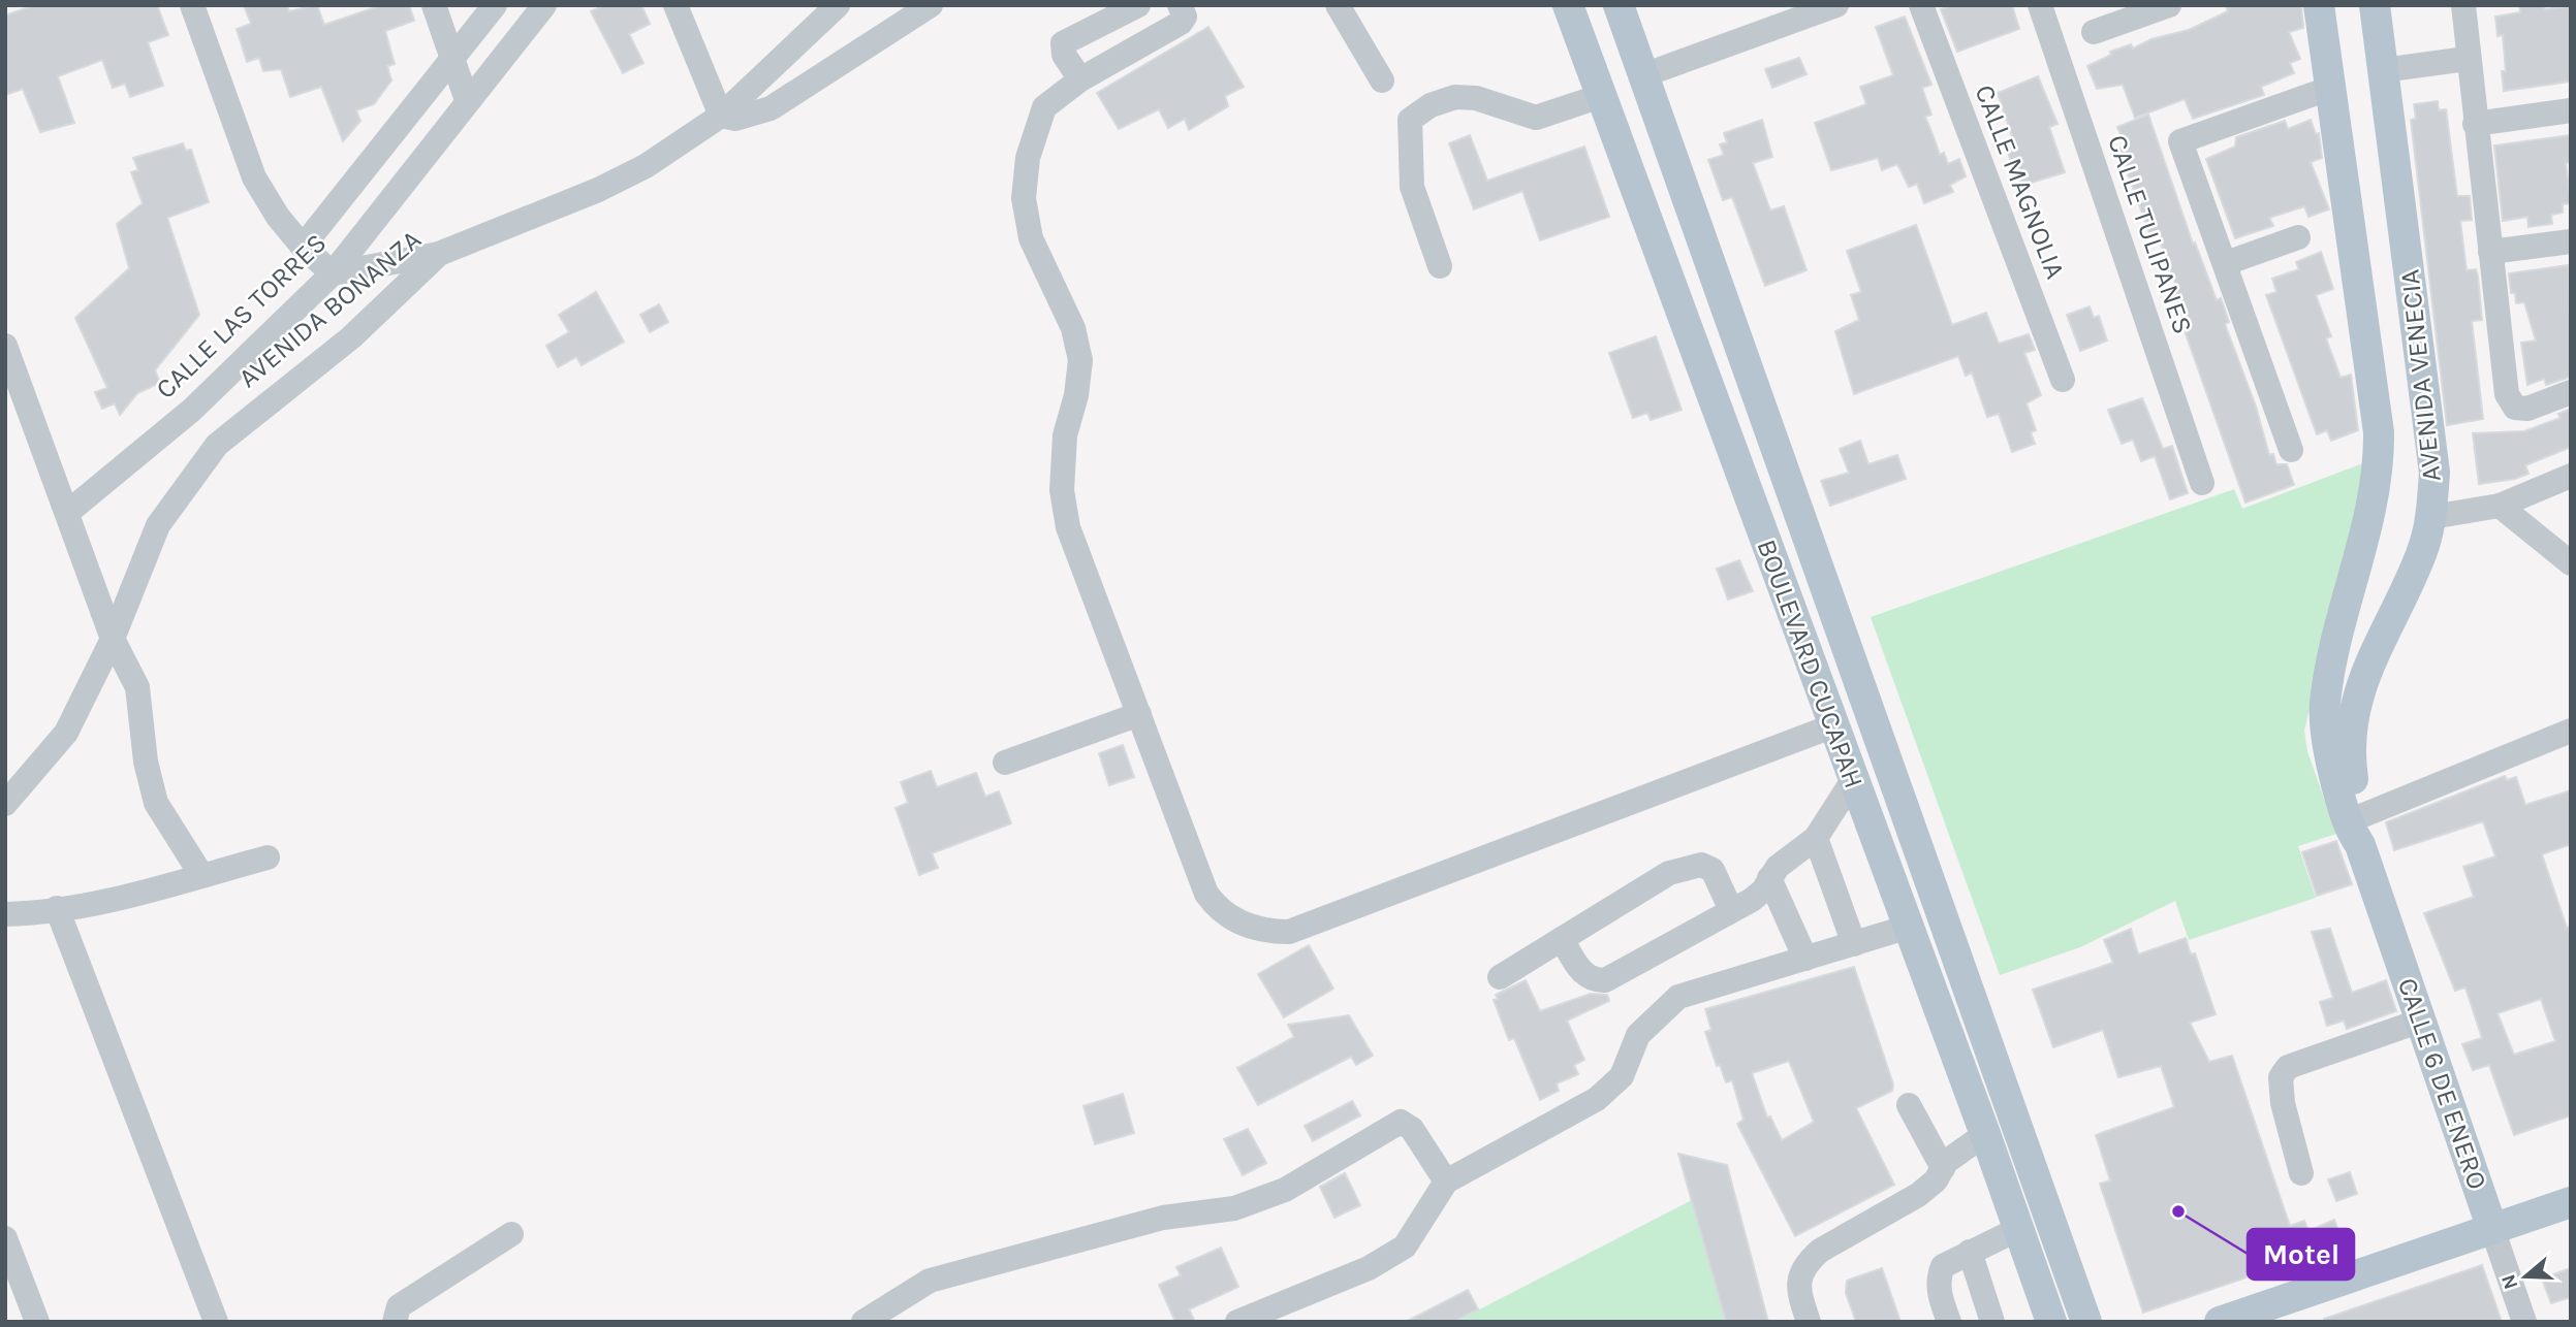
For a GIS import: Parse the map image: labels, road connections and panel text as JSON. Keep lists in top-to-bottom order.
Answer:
{
  "streets": {
    "main road": ["AVENIDA VENECIA", "BOULEVARD CUCAPAH", "CALLE 6 DE ENERO"],
    "street": [
      "CALLE MAGNOLIA",
      "CALLE TULIPANES",
      "AVENIDA BONANZA",
      "CALLE LAS TORRES"
    ]
  },
  "crossings": [
    ["AVENIDA VENECIA", "CALLE 6 DE ENERO"]
  ],
  "places": ["Motel"],
  "north": "left"
}
